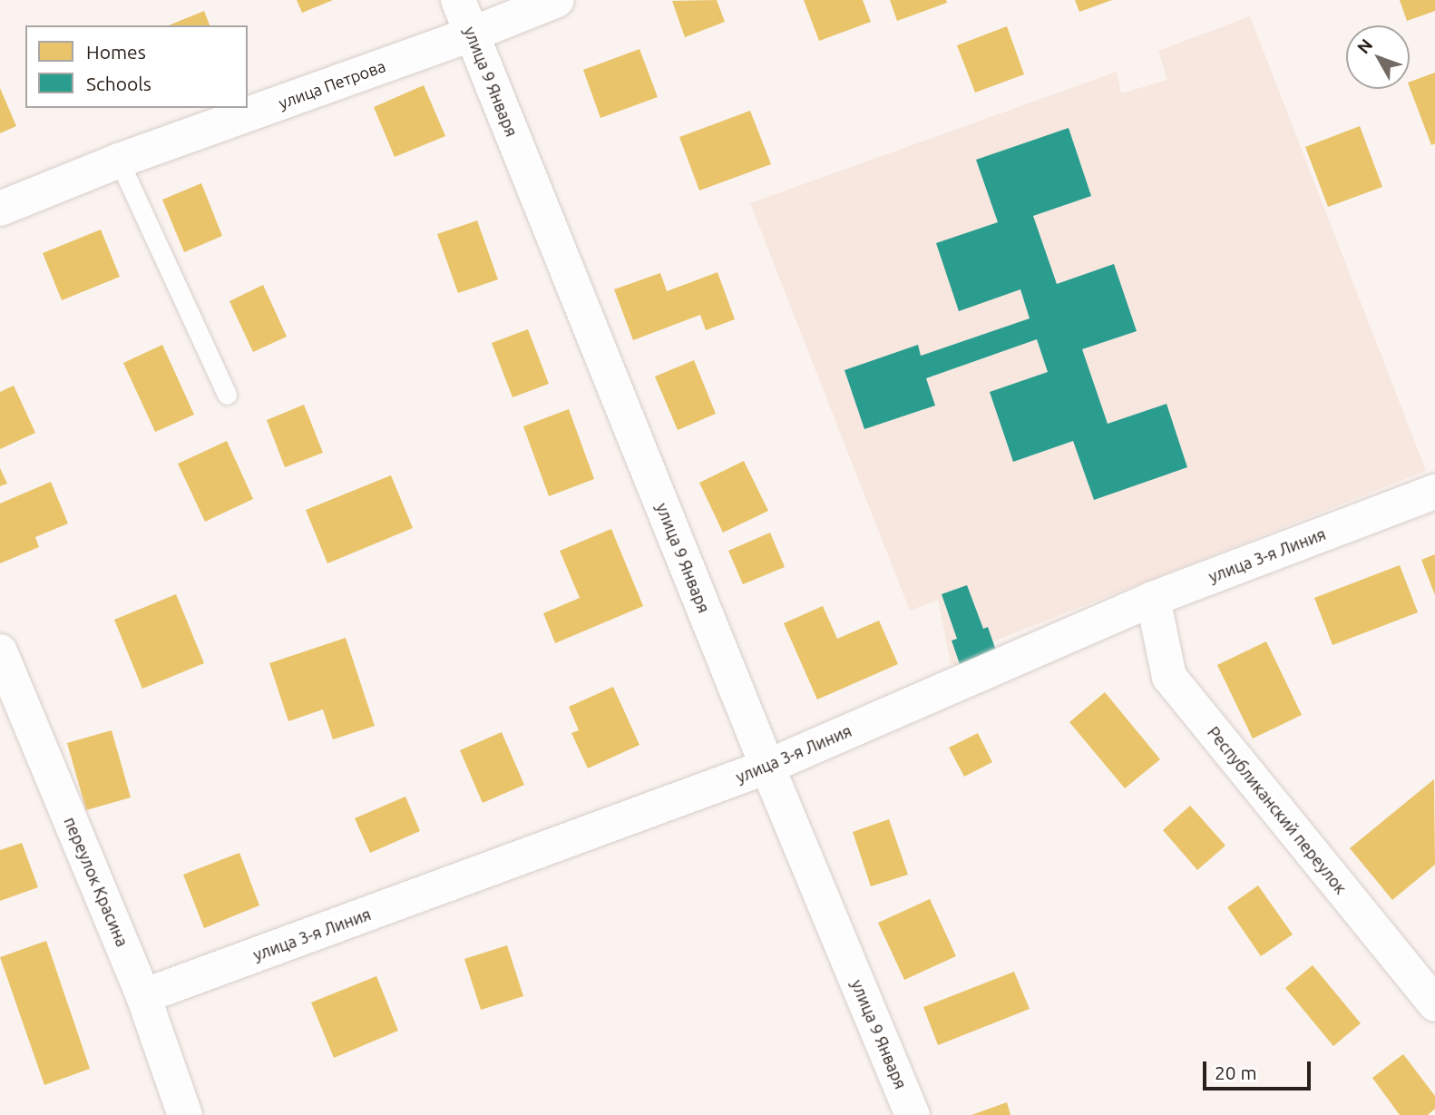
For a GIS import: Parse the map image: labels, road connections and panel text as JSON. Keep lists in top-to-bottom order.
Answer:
{
  "streets": {
    "street": [
      "улица 9 Января",
      "улица Петрова",
      "улица 3-я Линия",
      "Республиканский переулок",
      "переулок Красина"
    ]
  },
  "crossings": [
    ["улица 9 Января", "улица Петрова"],
    ["улица 9 Января", "улица 3-я Линия"],
    ["улица 3-я Линия", "Республиканский переулок"],
    ["улица 3-я Линия", "переулок Красина"]
  ],
  "legend": ["Homes", "Schools"],
  "scale_bar": "20 m",
  "north": "top left"
}
